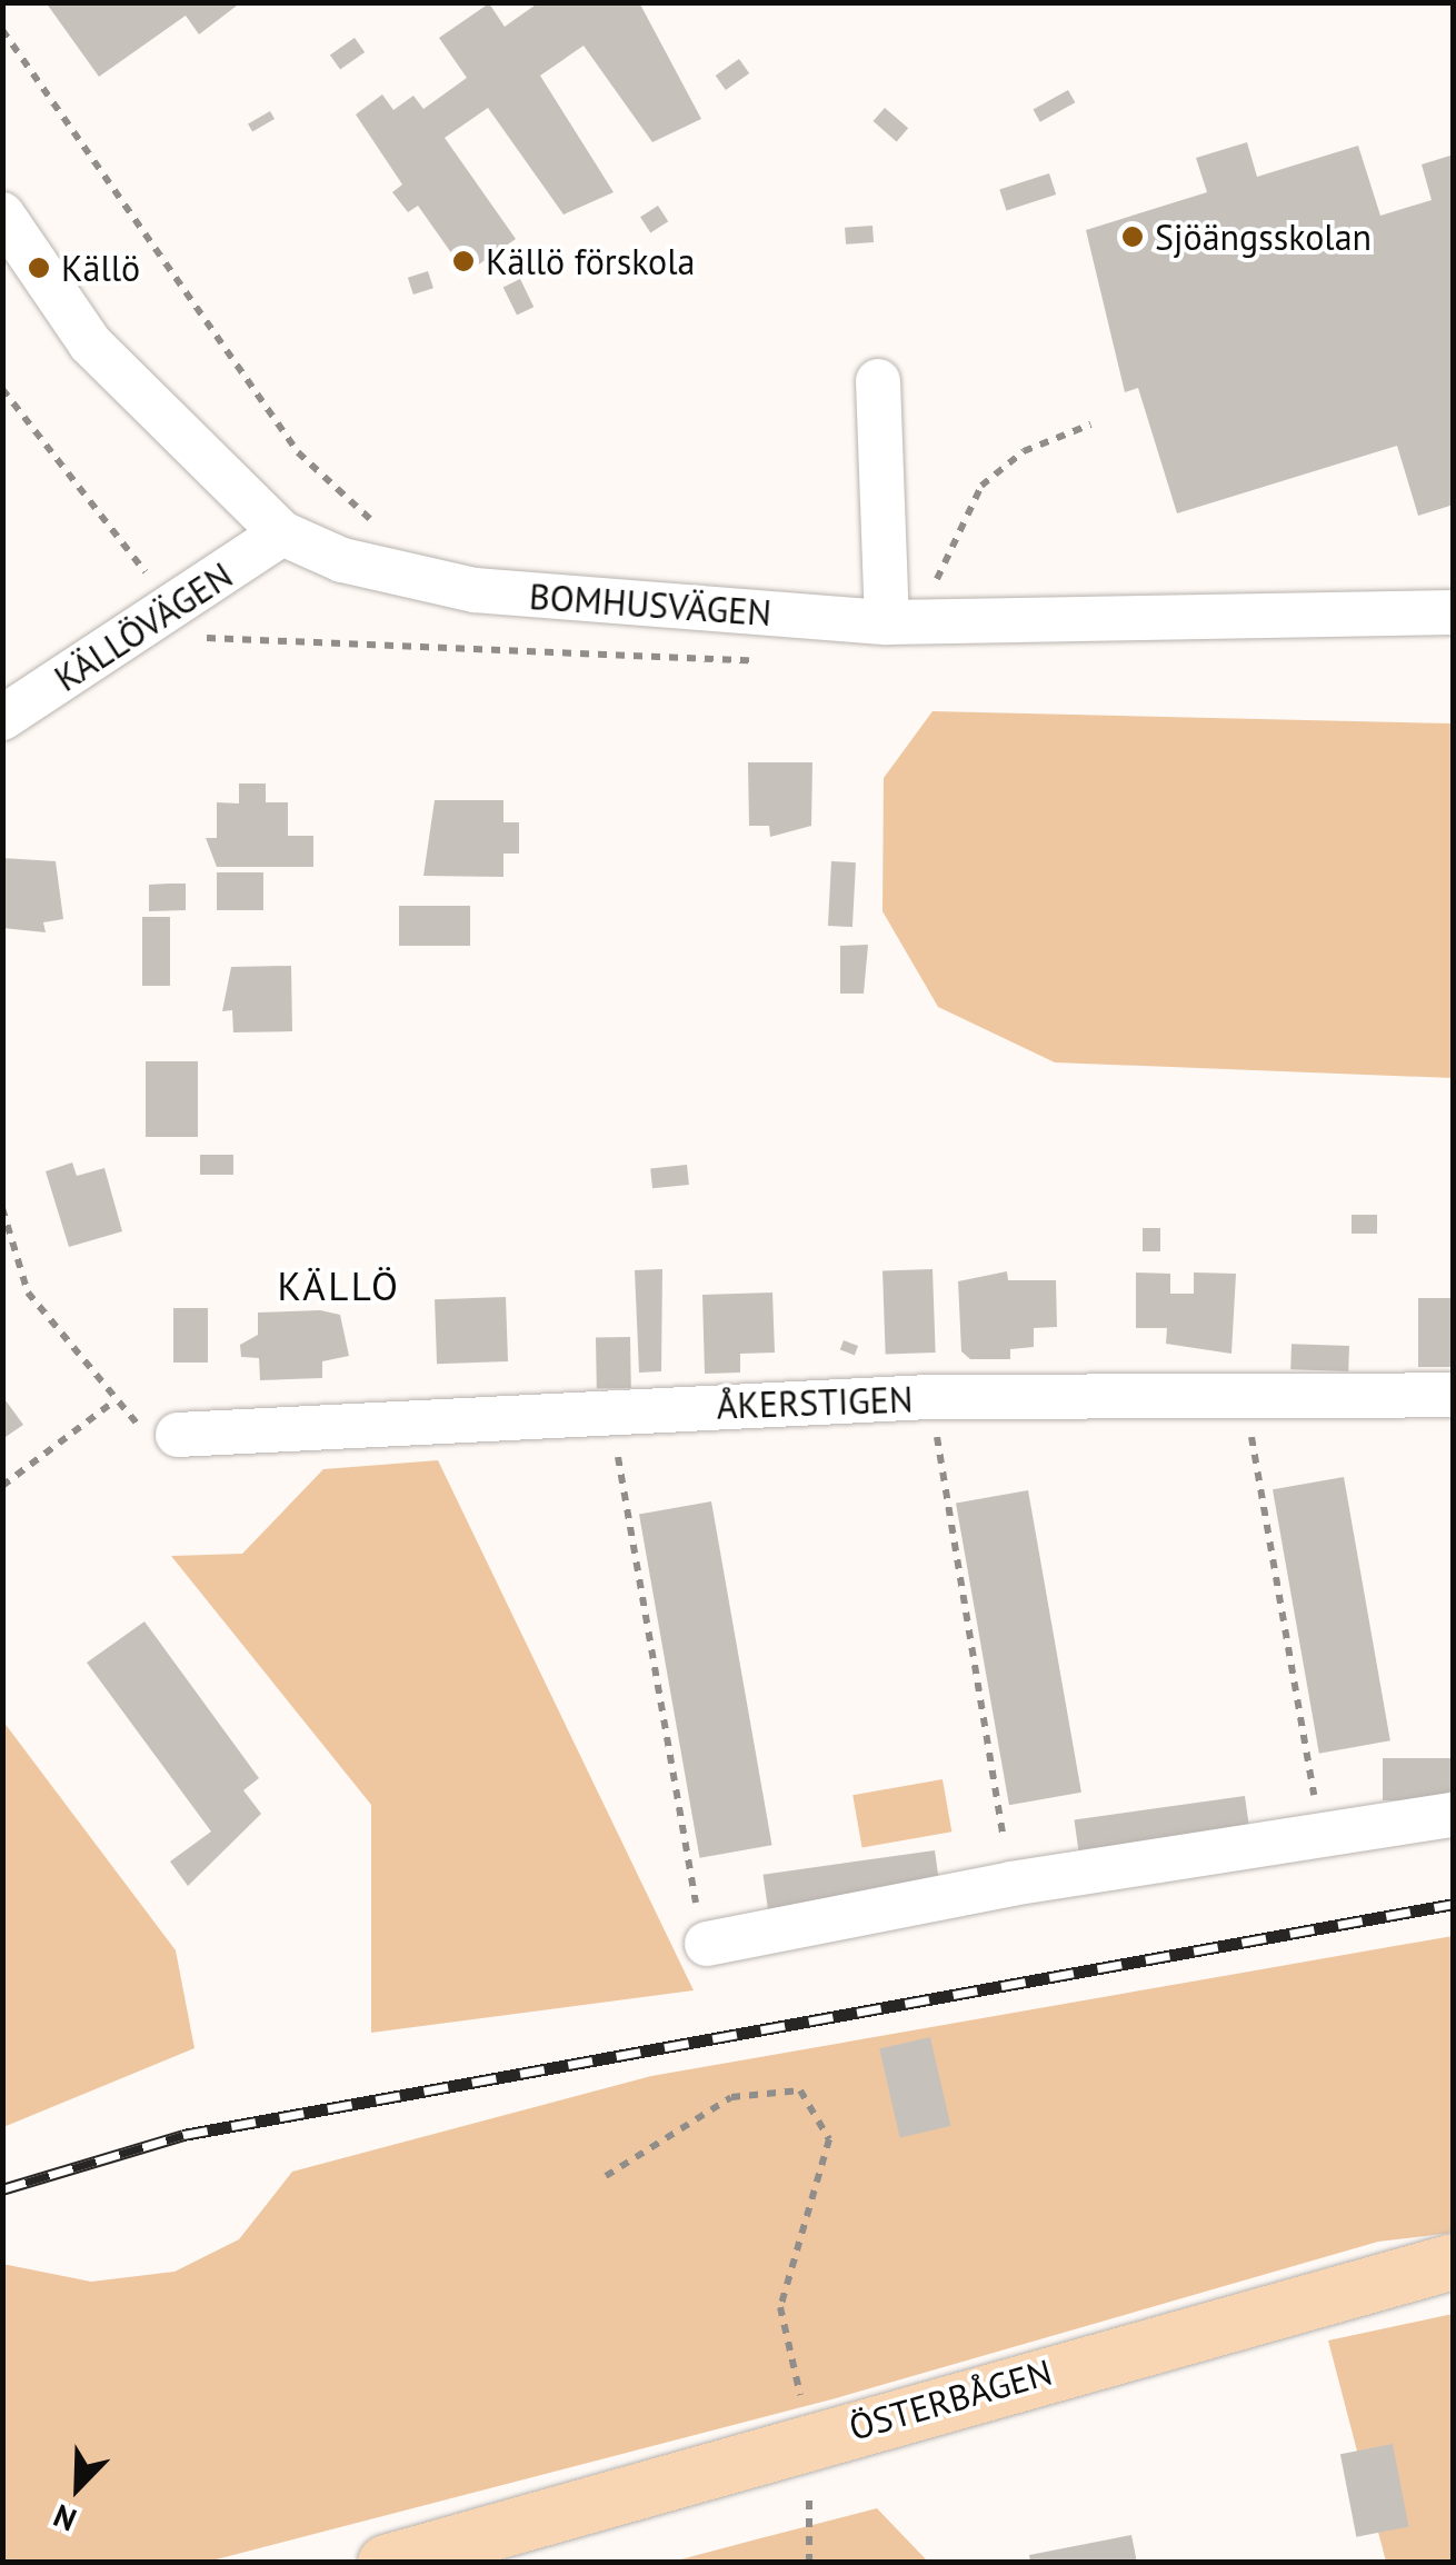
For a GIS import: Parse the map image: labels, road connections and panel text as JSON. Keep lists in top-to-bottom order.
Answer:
{
  "streets": {
    "main road": ["ÖSTERBÅGEN"],
    "street": ["BOMHUSVÄGEN", "KÄLLÖVÄGEN", "ÅKERSTIGEN"]
  },
  "crossings": [
    ["BOMHUSVÄGEN", "KÄLLÖVÄGEN"]
  ],
  "districts": ["KÄLLÖ"],
  "places": ["Sjöängsskolan", "Källö förskola", "Källö"],
  "north": "bottom left"
}
